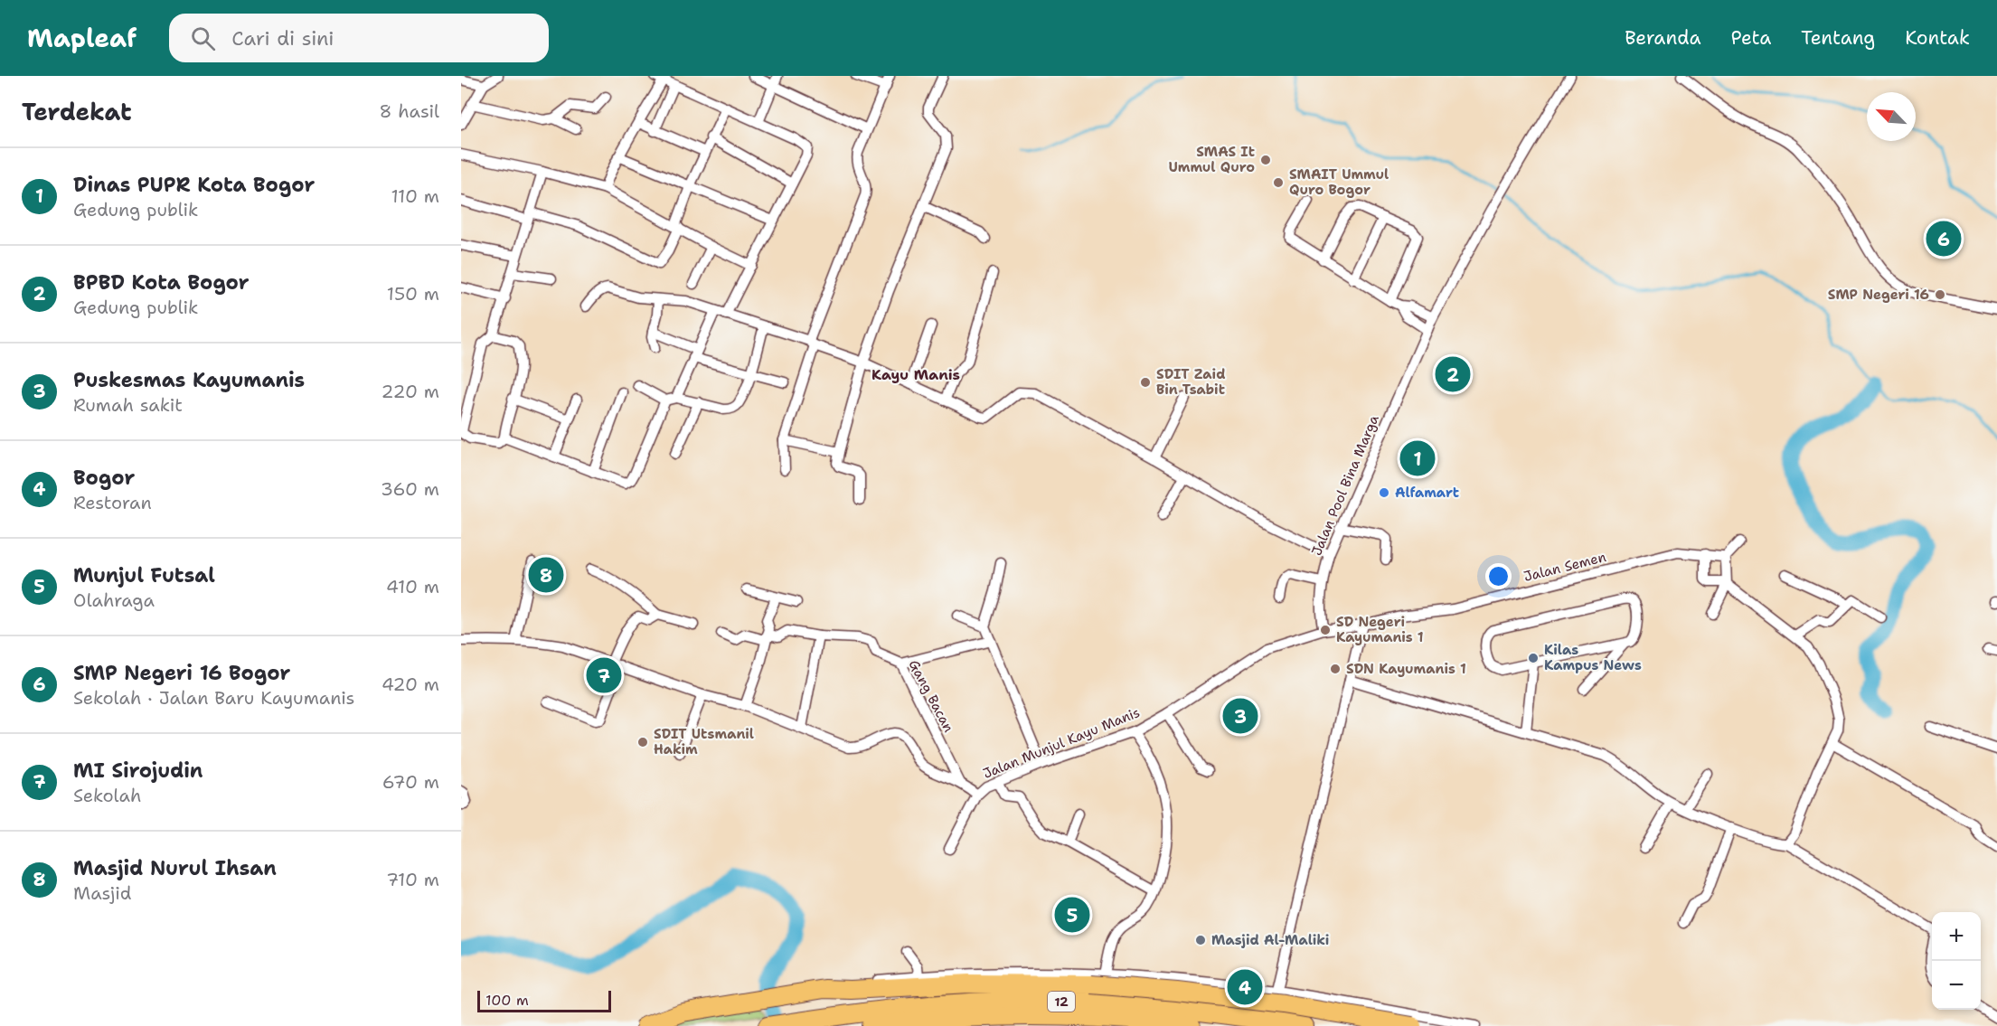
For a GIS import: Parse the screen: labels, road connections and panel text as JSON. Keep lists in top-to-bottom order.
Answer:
{
  "streets": {
    "highway": ["12"],
    "street": [
      "Jalan Pool Bina Marga",
      "Jalan Semen",
      "Gang Bacan",
      "Jalan Munjul Kayu Manis"
    ]
  },
  "crossings": [
    ["Jalan Pool Bina Marga", "Jalan Munjul Kayu Manis"]
  ],
  "districts": ["Kayu Manis"],
  "places": [
    "SMAS It Ummul Quro",
    "SMAIT Ummul Quro Bogor",
    "SMP Negeri 16",
    "SDIT Zaid Bin Tsabit",
    "Alfamart",
    "SD Negeri Kayumanis 1",
    "Kilas Kampus News",
    "SDN Kayumanis 1",
    "SDIT Utsmanil Hakim",
    "Masjid Al-Maliki"
  ],
  "scale_bar": "100 m",
  "north": "top left",
  "page": {
    "header": "Mapleaf",
    "search": "Cari di sini",
    "nav": [
      "Beranda",
      "Peta",
      "Tentang",
      "Kontak"
    ],
    "heading": ["Terdekat", "8 hasil"],
    "list": [
      {
        "mark": "1",
        "name": "Dinas PUPR Kota Bogor",
        "note": "Gedung publik",
        "value": "110 m"
      },
      {
        "mark": "2",
        "name": "BPBD Kota Bogor",
        "note": "Gedung publik",
        "value": "150 m"
      },
      {
        "mark": "3",
        "name": "Puskesmas Kayumanis",
        "note": "Rumah sakit",
        "value": "220 m"
      },
      {
        "mark": "4",
        "name": "Bogor",
        "note": "Restoran",
        "value": "360 m"
      },
      {
        "mark": "5",
        "name": "Munjul Futsal",
        "note": "Olahraga",
        "value": "410 m"
      },
      {
        "mark": "6",
        "name": "SMP Negeri 16 Bogor",
        "note": "Sekolah · Jalan Baru Kayumanis",
        "value": "420 m"
      },
      {
        "mark": "7",
        "name": "MI Sirojudin",
        "note": "Sekolah",
        "value": "670 m"
      },
      {
        "mark": "8",
        "name": "Masjid Nurul Ihsan",
        "note": "Masjid",
        "value": "710 m"
      }
    ],
    "pins": [
      "6",
      "2",
      "1",
      "8",
      "7",
      "3",
      "5",
      "4"
    ],
    "map_buttons": ["+", "−"],
    "scale": "100 m"
  }
}
